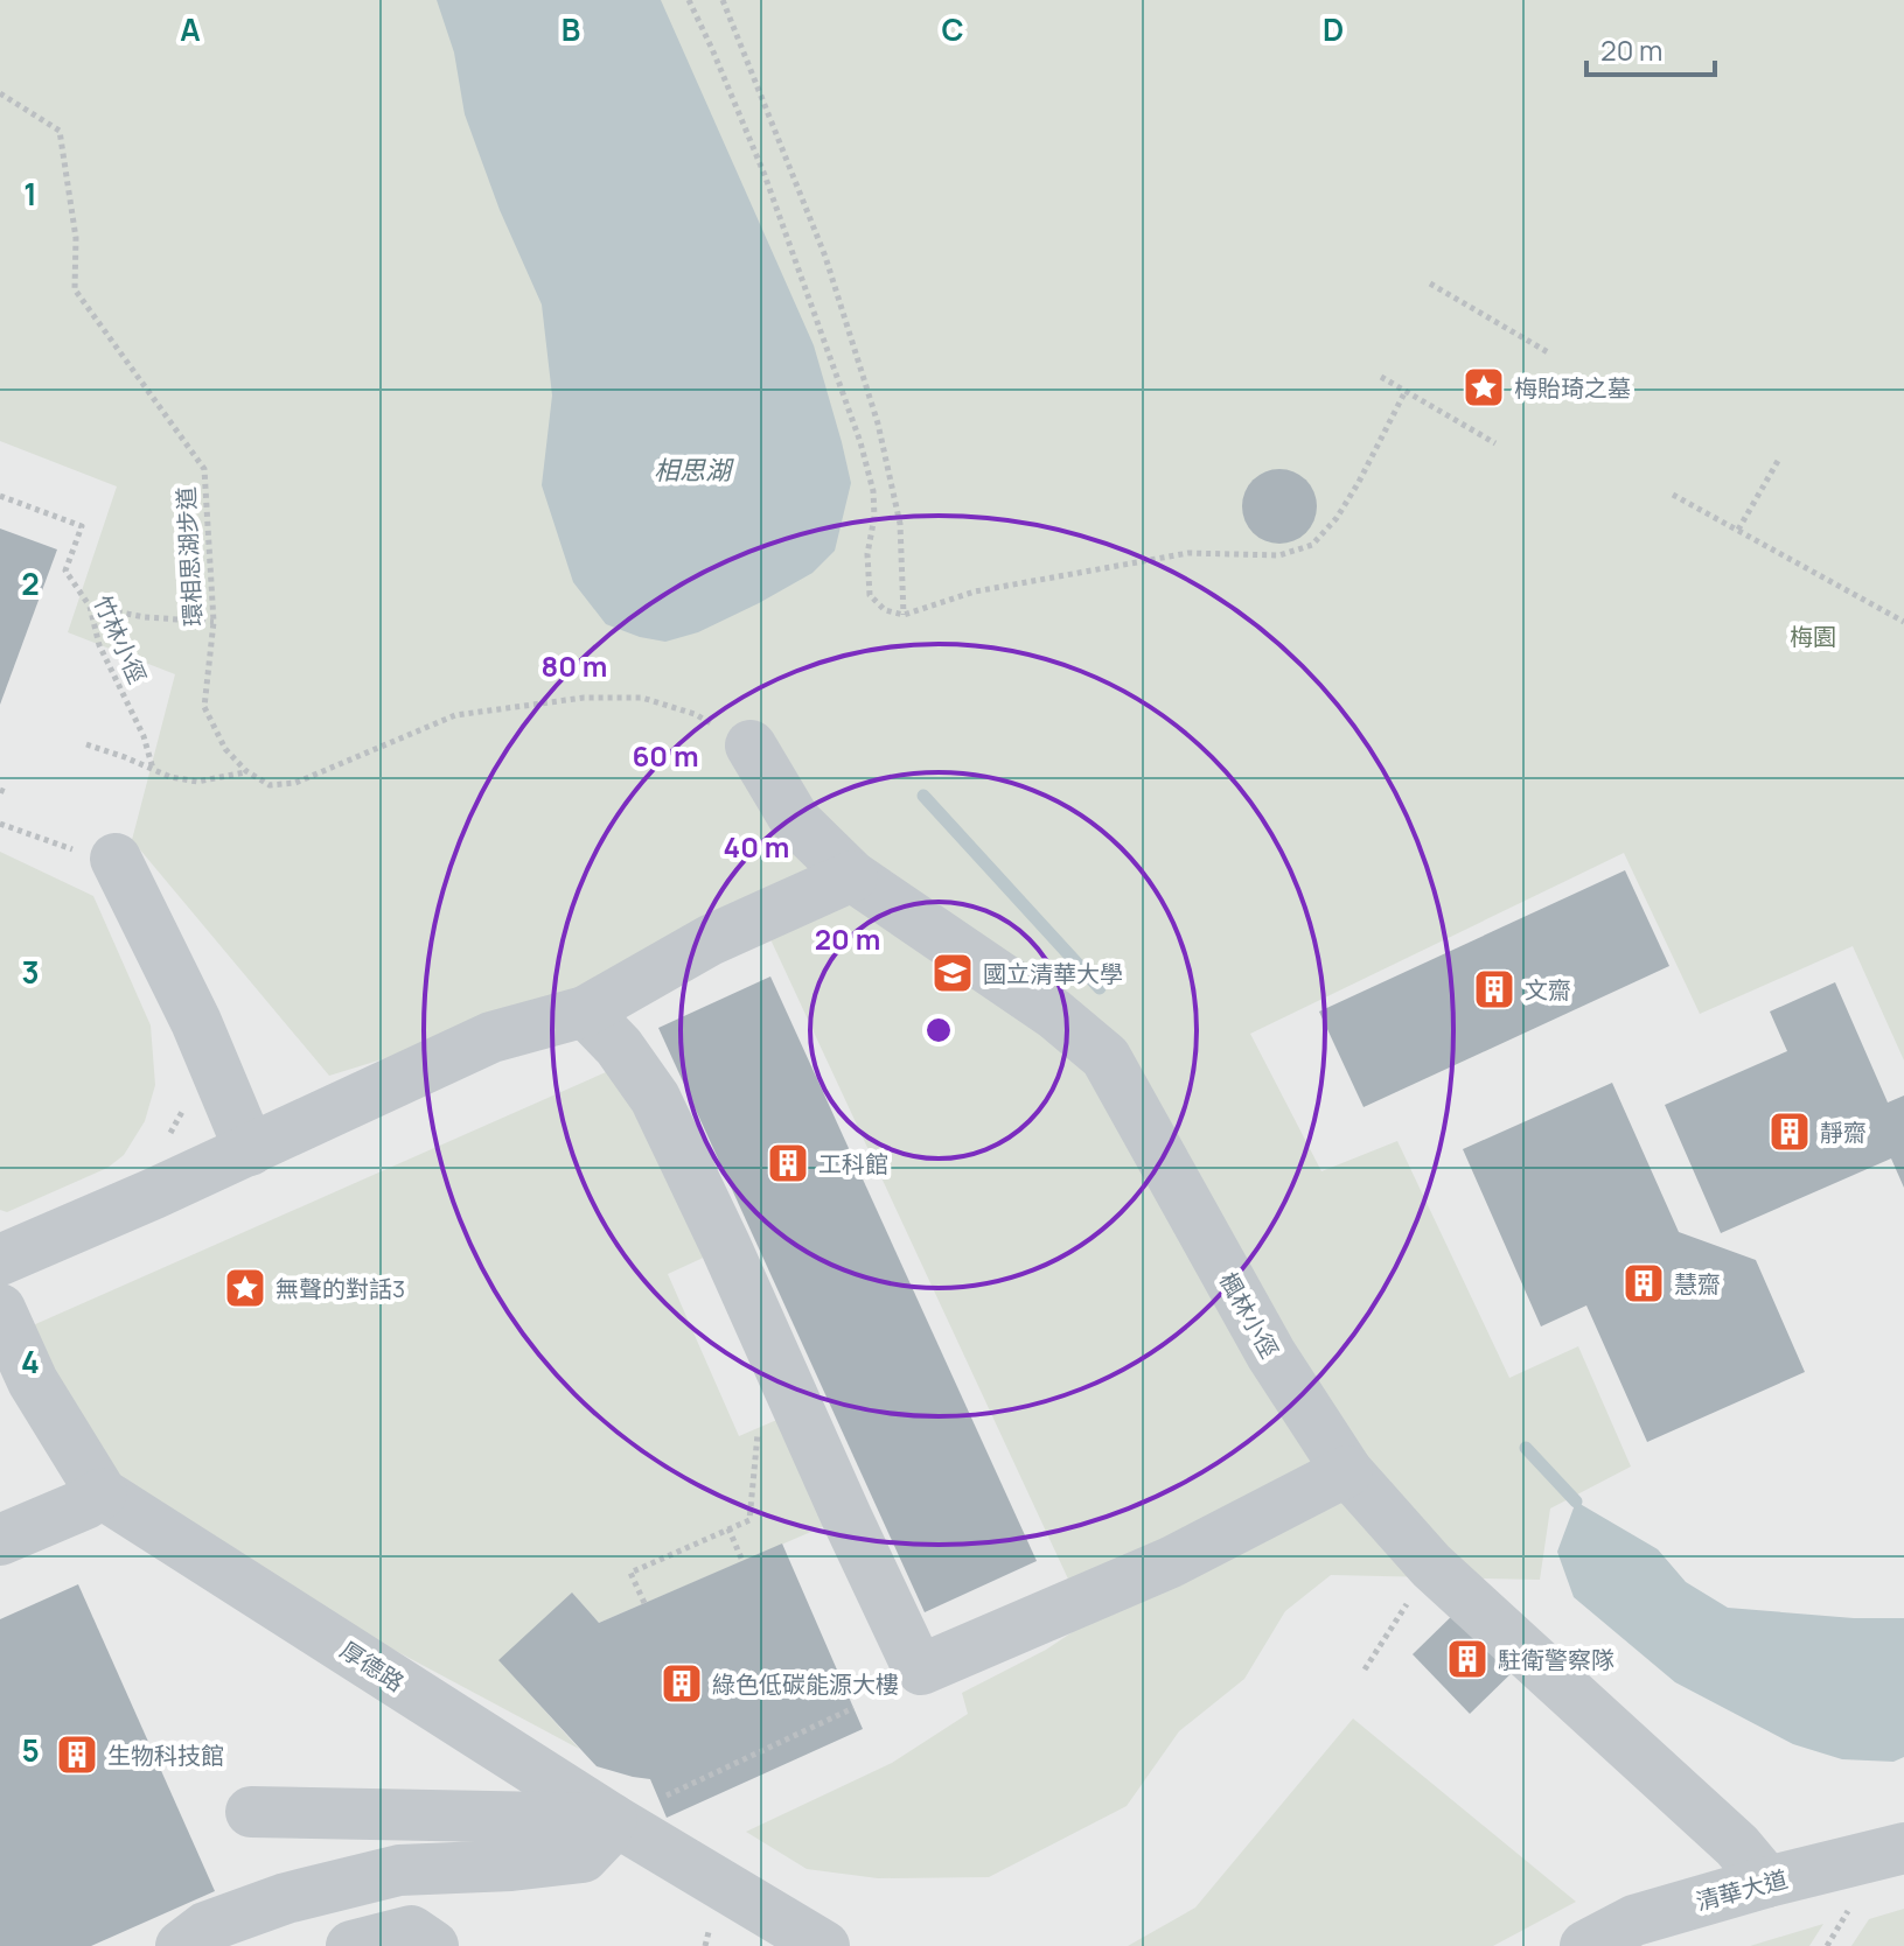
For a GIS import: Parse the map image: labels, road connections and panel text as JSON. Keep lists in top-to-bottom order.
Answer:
{
  "streets": {
    "lane": ["楓林小徑", "厚德路", "清華大道"],
    "path": ["環相思湖步道", "竹林小徑"]
  },
  "crossings": [
    ["楓林小徑", "清華大道"]
  ],
  "water": ["相思湖"],
  "parks": ["梅園"],
  "places": {
    "place": ["梅貽琦之墓", "無聲的對話3"],
    "school or university": ["國立清華大學"],
    "building": [
      "文齋",
      "靜齋",
      "工科館",
      "慧齋",
      "駐衛警察隊",
      "綠色低碳能源大樓",
      "生物科技館"
    ]
  },
  "scale_bar": "20 m",
  "grid": {
    "columns": [
      "A",
      "B",
      "C",
      "D"
    ],
    "rows": [
      "1",
      "2",
      "3",
      "4",
      "5"
    ]
  },
  "rings": [
    "80 m",
    "60 m",
    "40 m",
    "20 m"
  ]
}
